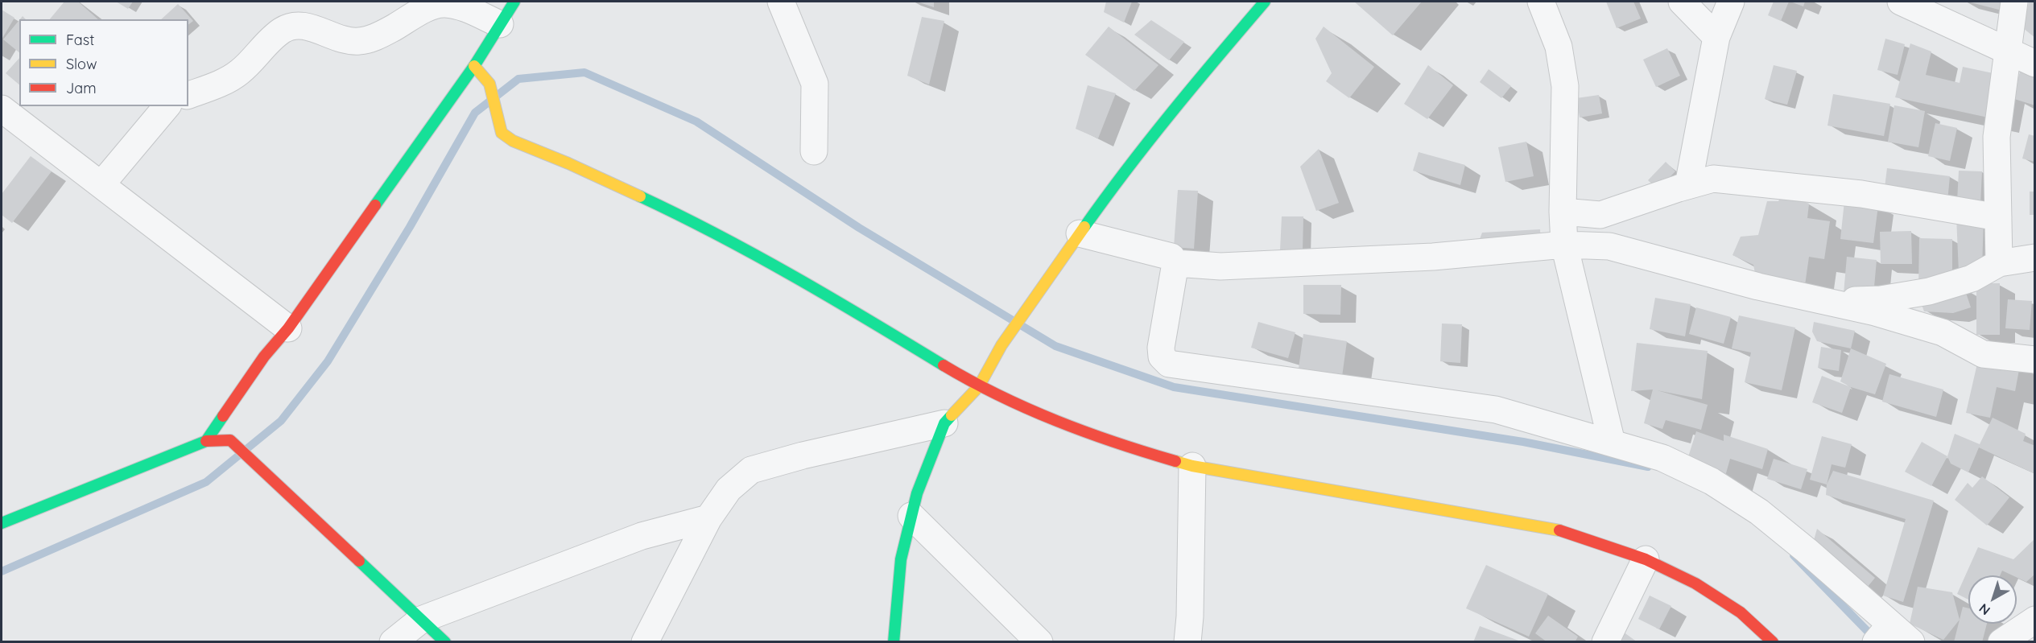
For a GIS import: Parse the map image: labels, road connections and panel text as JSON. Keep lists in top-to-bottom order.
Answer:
{
  "legend": ["Fast", "Slow", "Jam"],
  "north": "bottom left"
}
